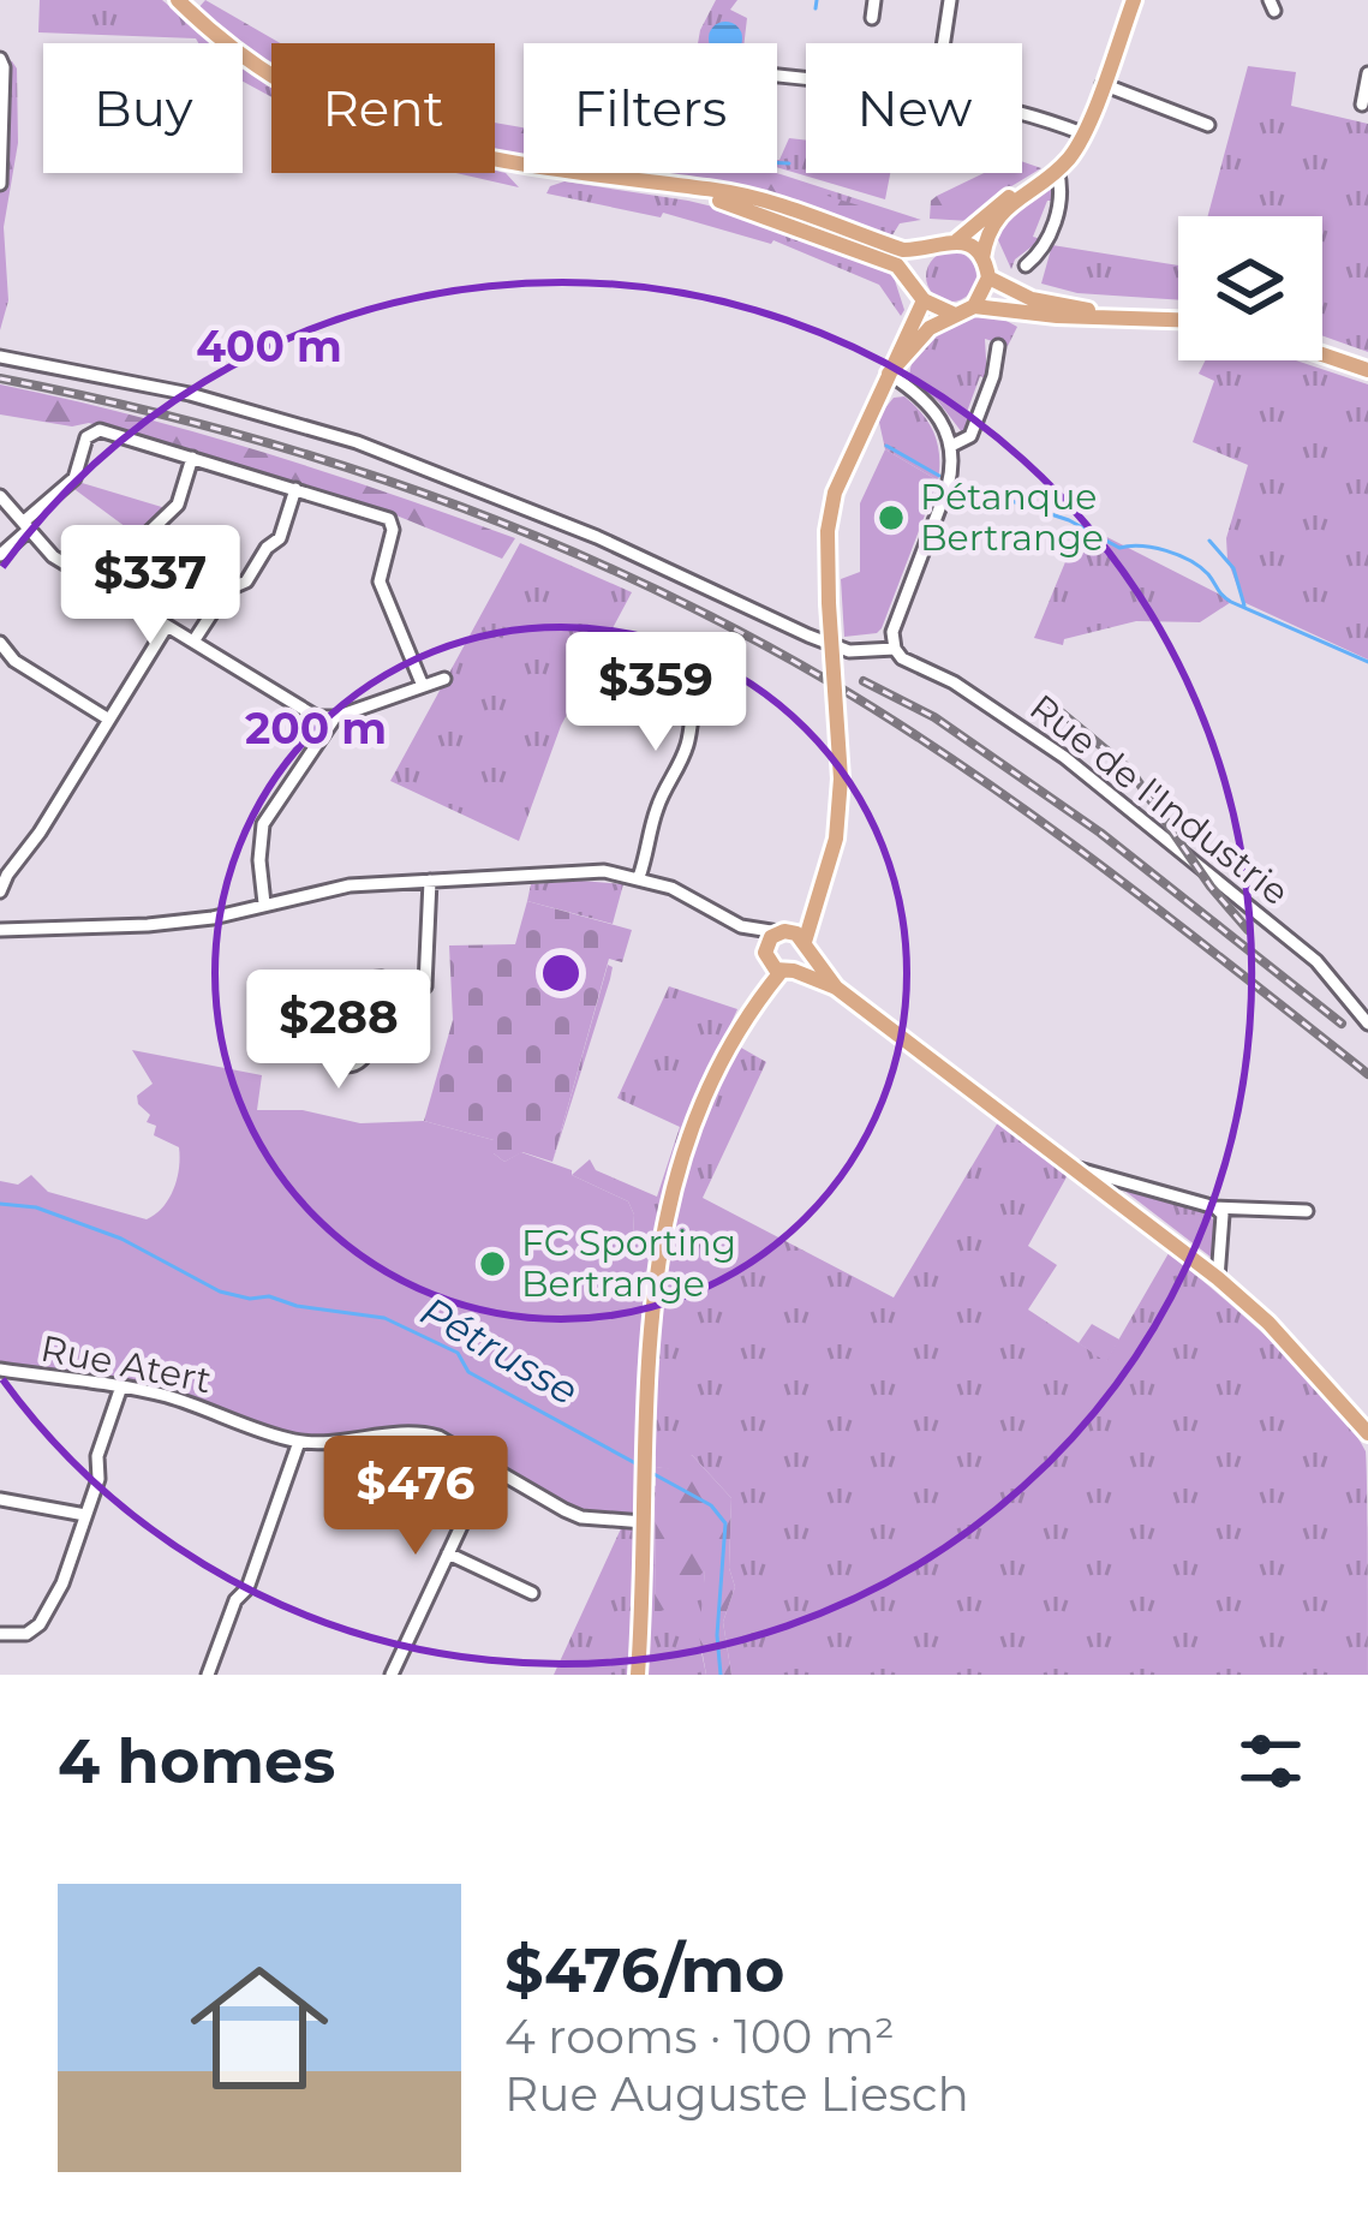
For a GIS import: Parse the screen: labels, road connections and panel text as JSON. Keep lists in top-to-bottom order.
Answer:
{
  "streets": {
    "street": ["Rue de l'Industrie", "Rue Atert"]
  },
  "water": ["Pétrusse"],
  "places": ["Pétanque Bertrange", "FC Sporting Bertrange"],
  "page": {
    "chip": [
      "Buy",
      "Rent",
      "Filters",
      "New"
    ],
    "price": [
      "$337",
      "$359",
      "$288",
      "$476"
    ],
    "heading": "4 homes",
    "list": [
      {
        "name": "$476/mo",
        "note": "4 rooms · 100 m² · Rue Auguste Liesch"
      }
    ]
  },
  "rings": ["400 m", "200 m"]
}
